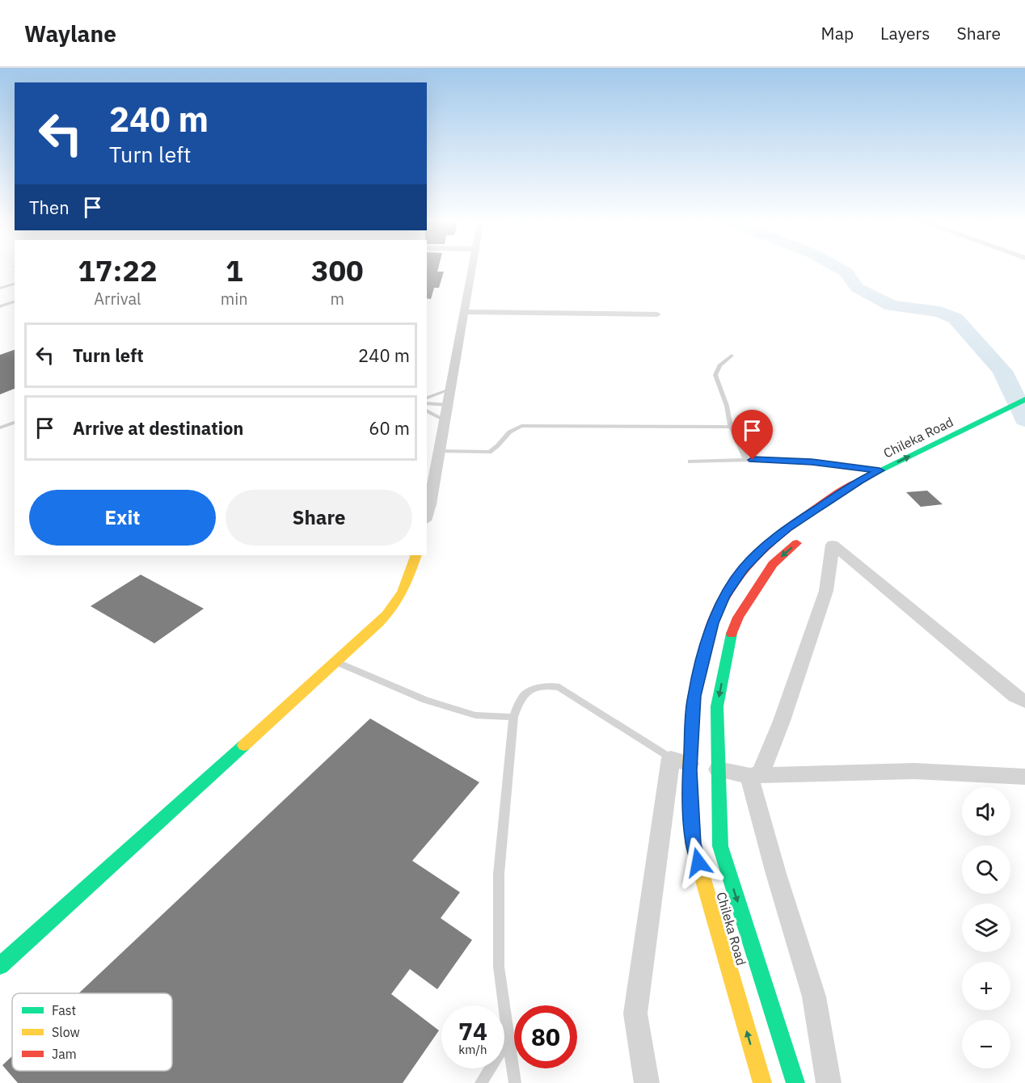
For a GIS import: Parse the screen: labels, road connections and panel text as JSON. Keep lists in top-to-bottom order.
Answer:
{
  "streets": {
    "main road": ["Chileka Road"]
  },
  "legend": ["Fast", "Slow", "Jam"],
  "page": {
    "header": "Waylane",
    "nav": ["Map", "Layers", "Share"],
    "turn": ["240 m", "Turn left"],
    "then": "Then",
    "eta": [
      "17:22",
      "Arrival",
      "1",
      "min",
      "300",
      "m"
    ],
    "list": [
      {
        "name": "Turn left",
        "value": "240 m"
      },
      {
        "name": "Arrive at destination",
        "value": "60 m"
      }
    ],
    "buttons": ["Exit", "Share"],
    "map_buttons": ["+", "−"],
    "speed": "74 km/h",
    "limit": "80"
  }
}
